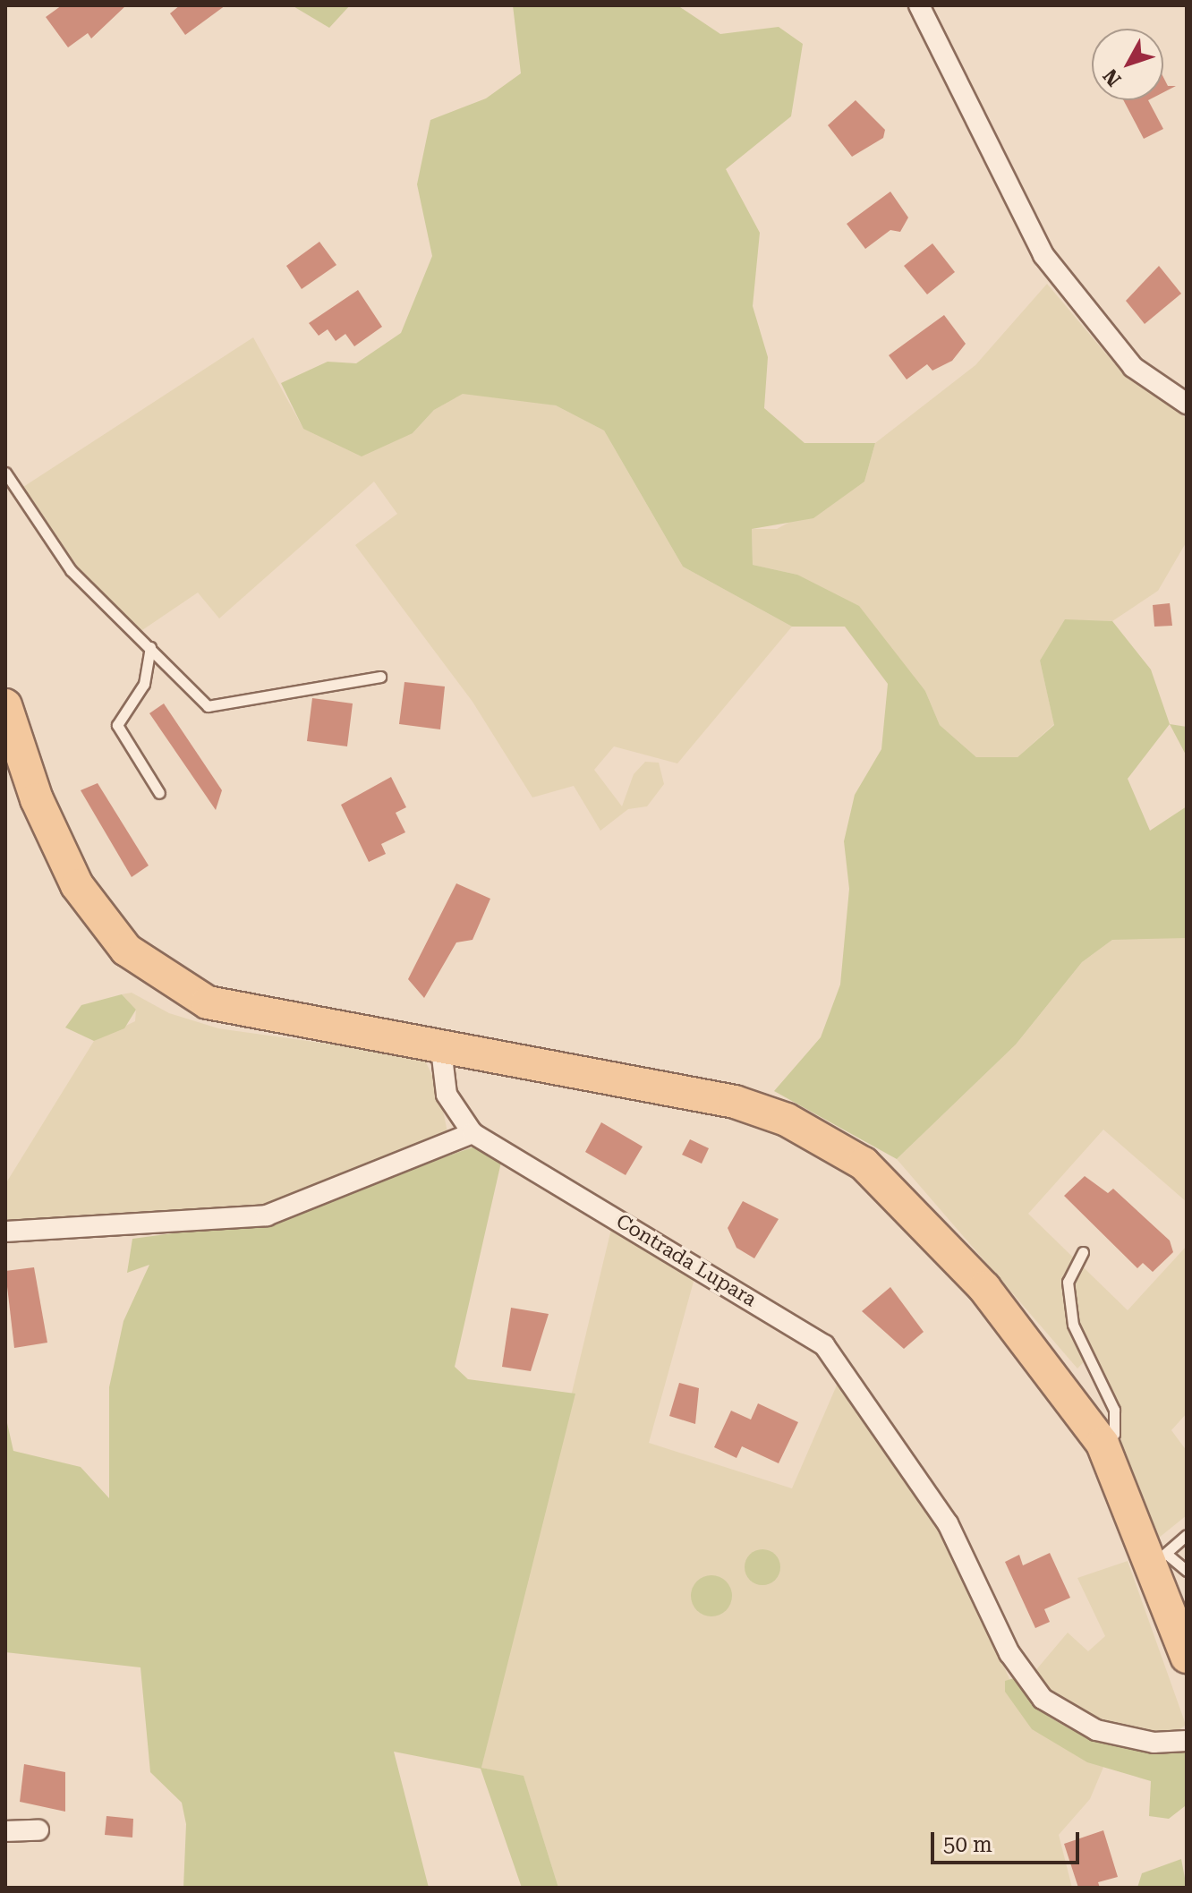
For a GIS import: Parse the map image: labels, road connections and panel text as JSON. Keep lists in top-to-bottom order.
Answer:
{
  "streets": {
    "street": ["Contrada Lupara"]
  },
  "scale_bar": "50 m",
  "north": "bottom left"
}
